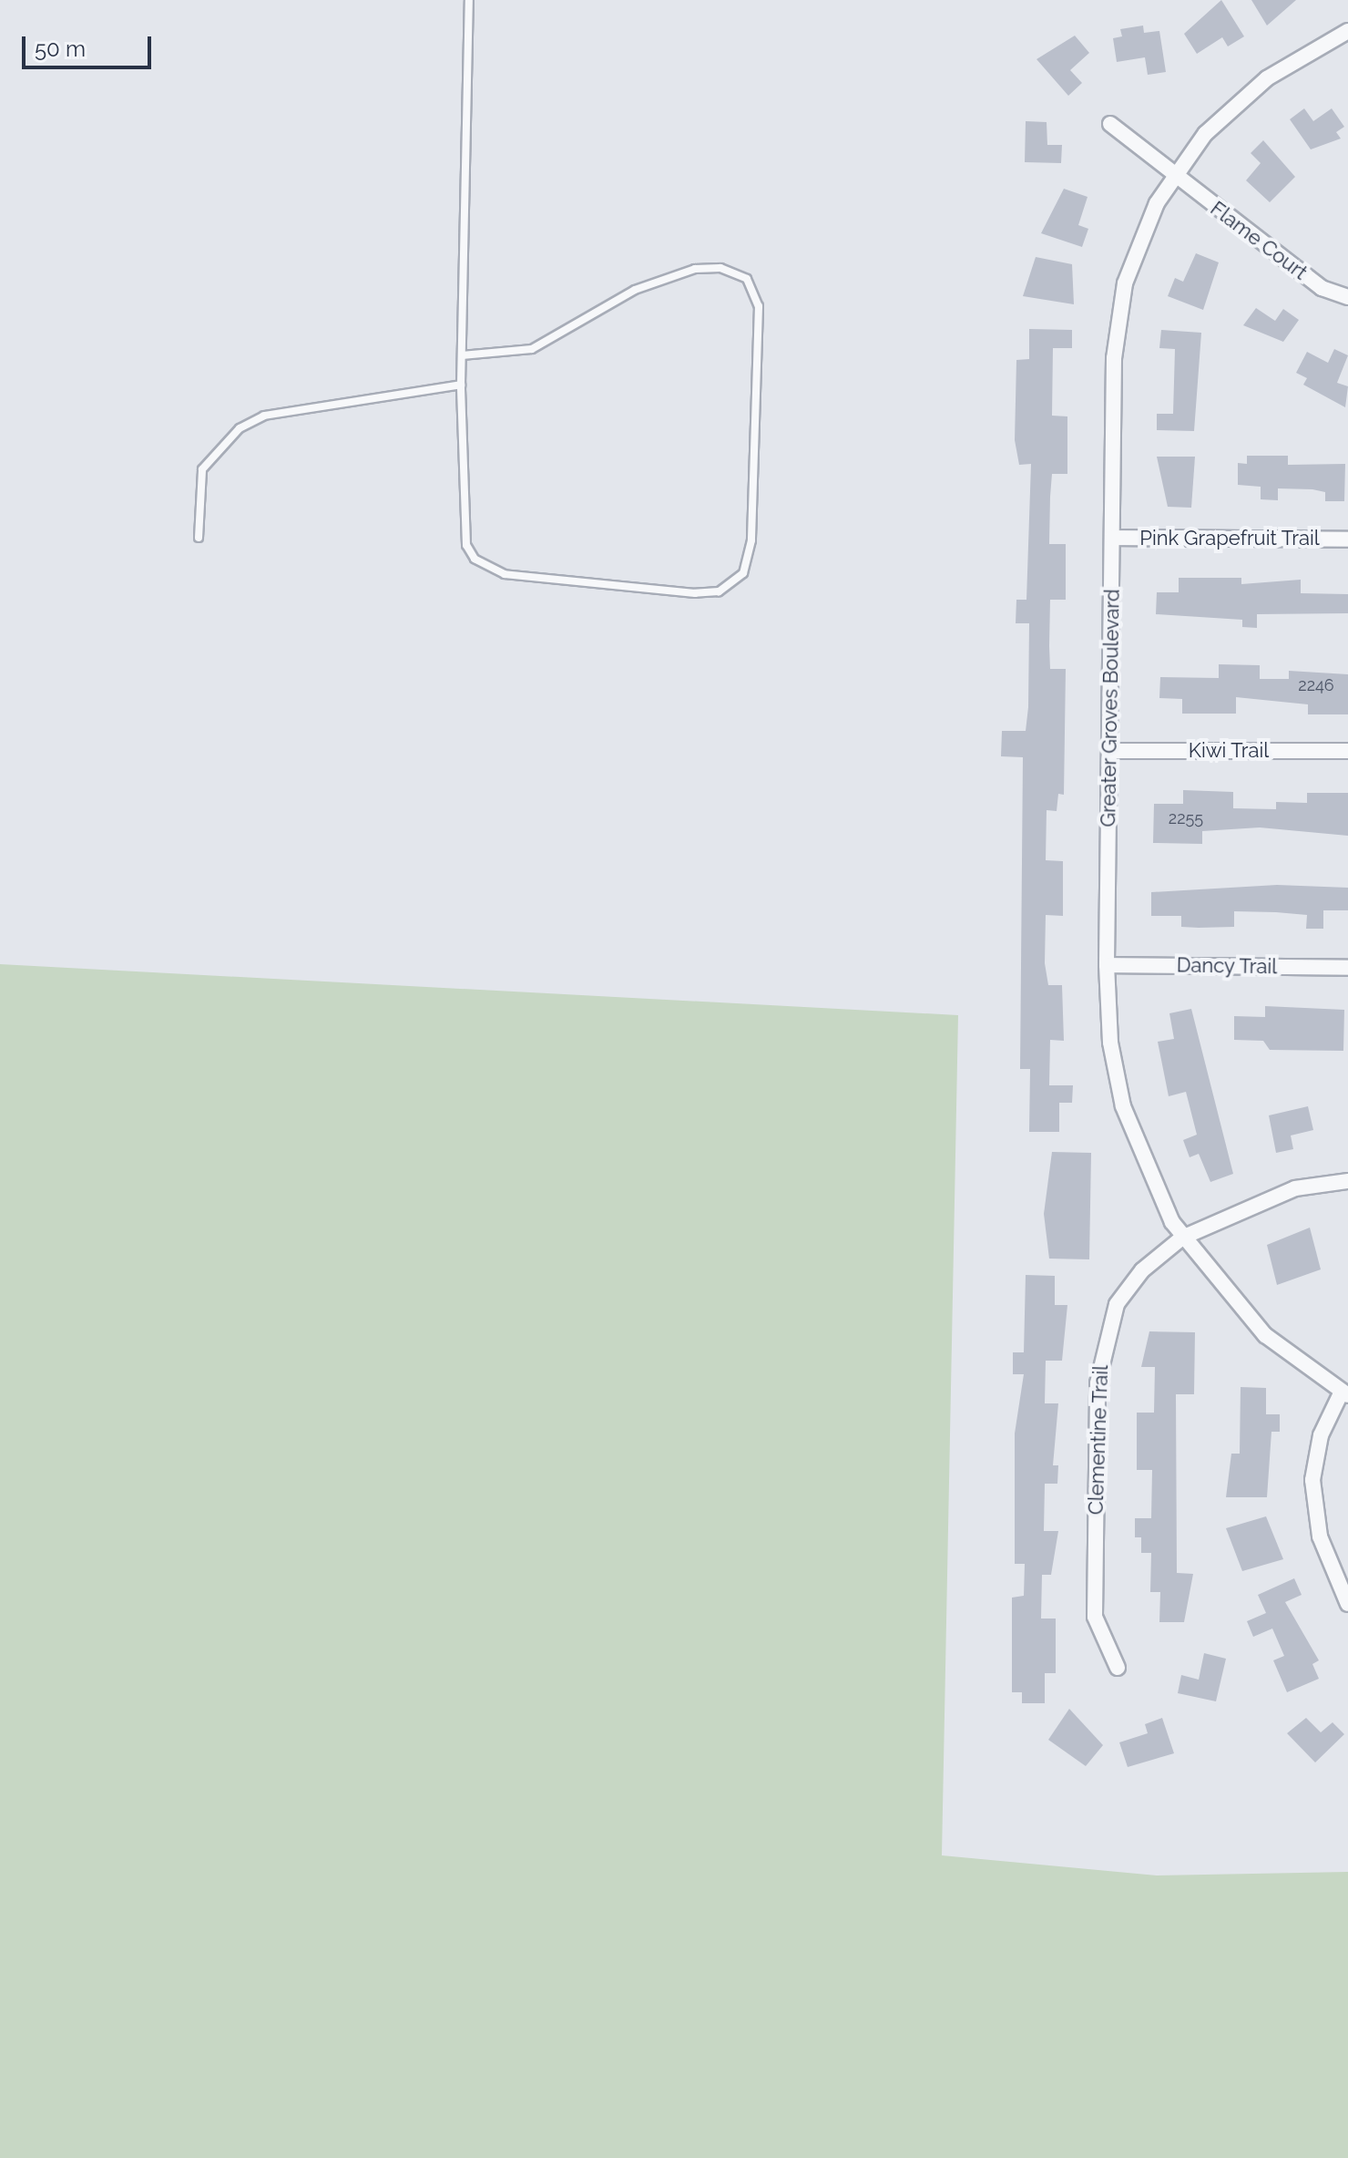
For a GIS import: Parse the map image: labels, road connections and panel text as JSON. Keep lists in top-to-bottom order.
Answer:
{
  "streets": {
    "street": [
      "Flame Court",
      "Pink Grapefruit Trail",
      "Greater Groves Boulevard",
      "Kiwi Trail",
      "Dancy Trail",
      "Clementine Trail"
    ]
  },
  "crossings": [
    ["Flame Court", "Greater Groves Boulevard"],
    ["Pink Grapefruit Trail", "Greater Groves Boulevard"],
    ["Greater Groves Boulevard", "Kiwi Trail"],
    ["Greater Groves Boulevard", "Dancy Trail"],
    ["Greater Groves Boulevard", "Clementine Trail"]
  ],
  "house_numbers": ["2246", "2255"],
  "scale_bar": "50 m"
}
